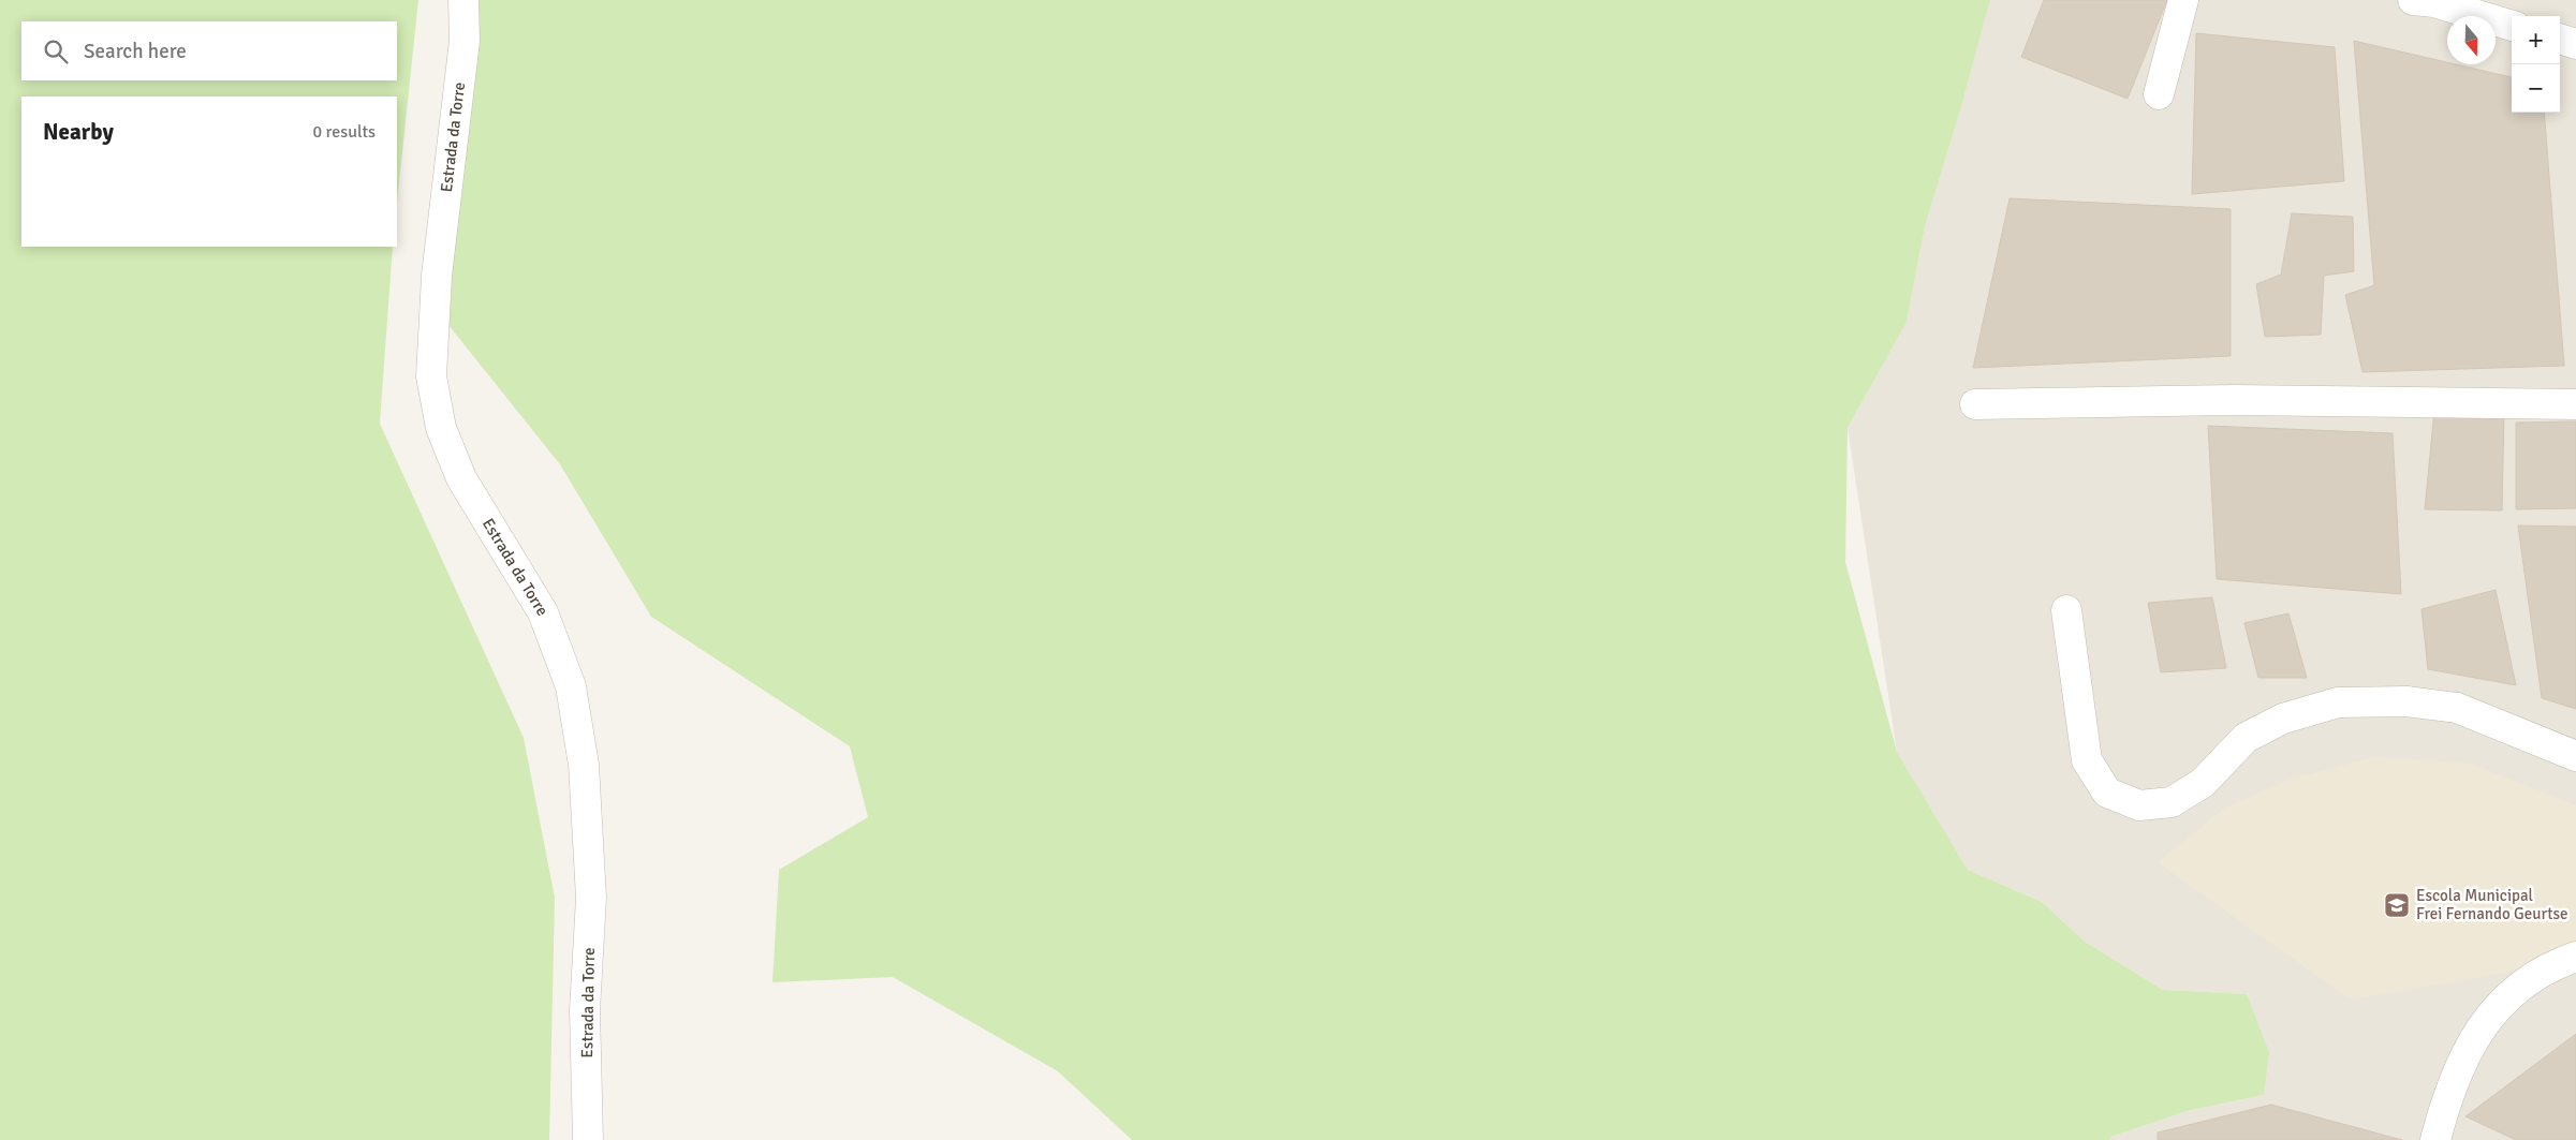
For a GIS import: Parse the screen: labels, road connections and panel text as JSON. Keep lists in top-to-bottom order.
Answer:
{
  "streets": {
    "street": ["Estrada da Torre"]
  },
  "places": {
    "school or university": ["Escola Municipal Frei Fernando Geurtse"]
  },
  "north": "bottom",
  "page": {
    "map_buttons": ["+", "−"],
    "search": "Search here",
    "heading": ["Nearby", "0 results"]
  }
}
